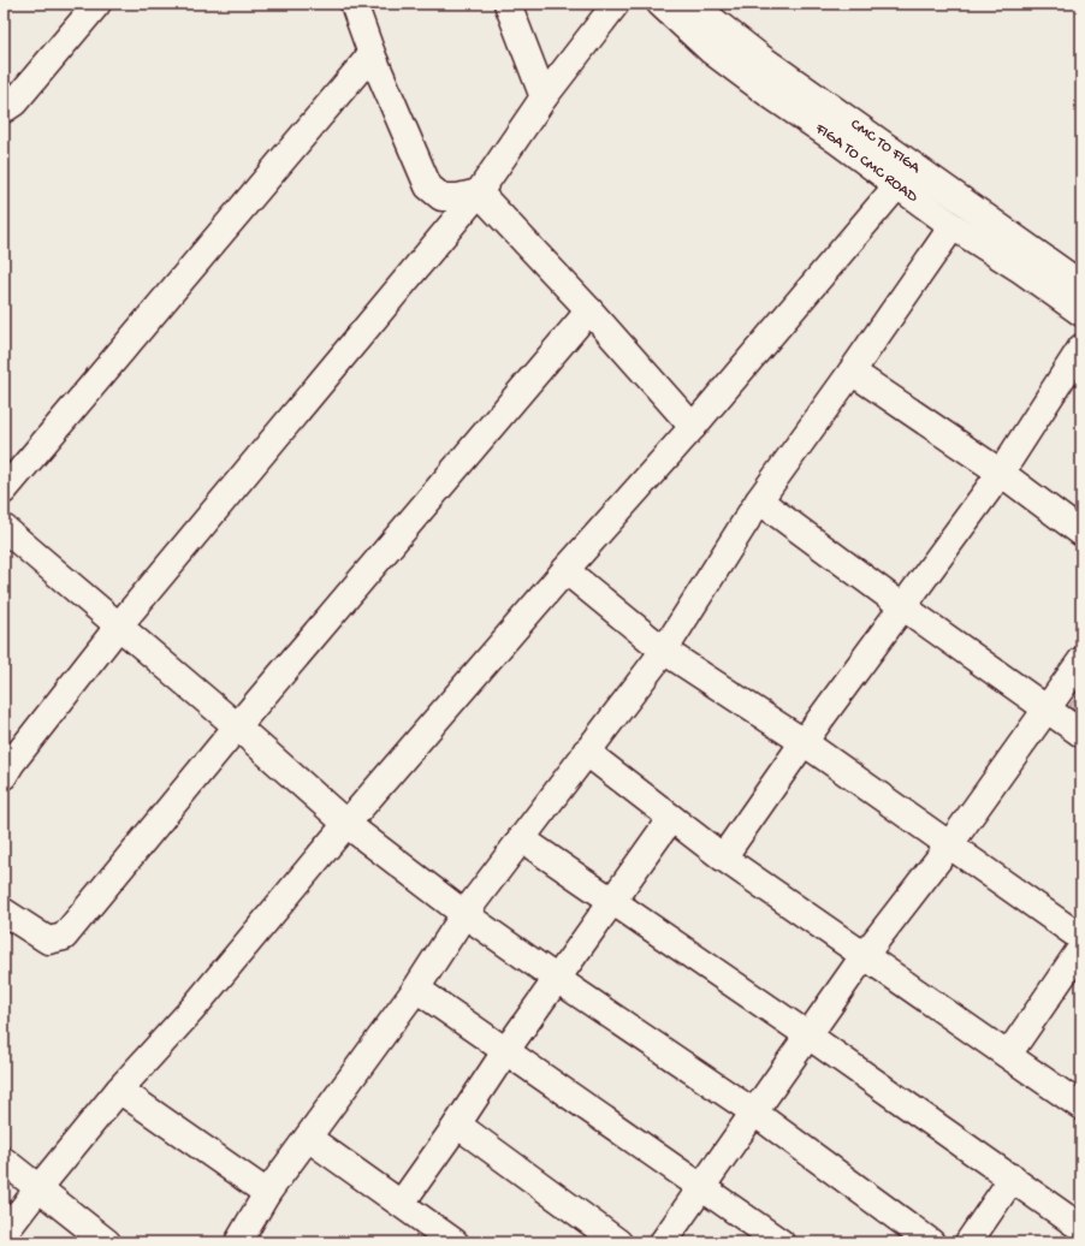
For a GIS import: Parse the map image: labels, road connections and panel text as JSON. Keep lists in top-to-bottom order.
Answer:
{
  "streets": {
    "street": ["CMC TO FIGA", "FIGA TO CMC ROAD"]
  }
}
